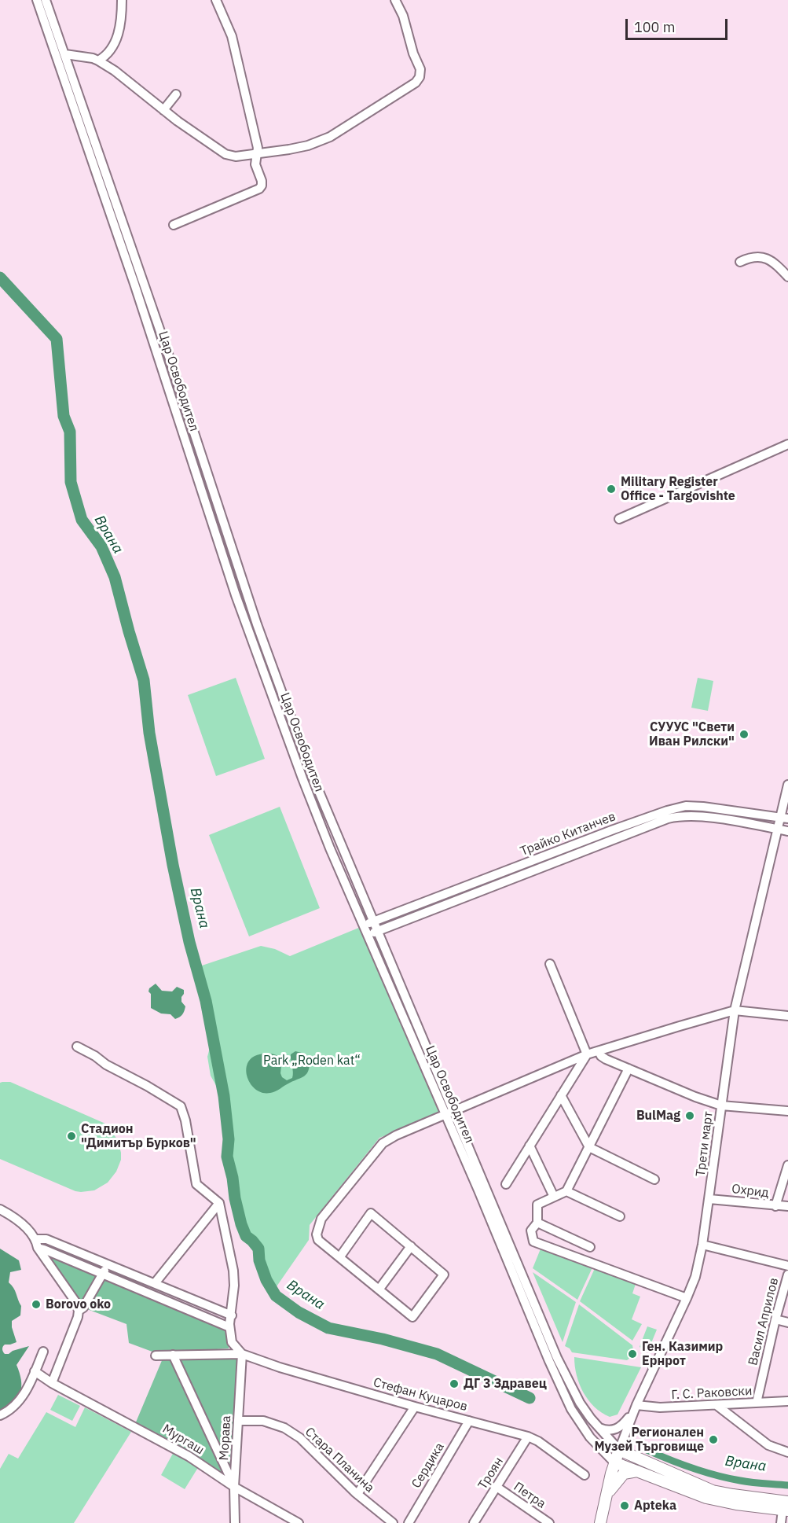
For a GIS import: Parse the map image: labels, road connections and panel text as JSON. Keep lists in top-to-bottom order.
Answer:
{
  "streets": {
    "street": [
      "Цар Освободител",
      "Трайко Китанчев",
      "Трети март",
      "Охрид",
      "Васил Априлов",
      "Г. С. Раковски",
      "Стефан Куцаров",
      "Морава",
      "Мургаш",
      "Стара Планина",
      "Сердика",
      "Троян",
      "Петра"
    ]
  },
  "crossings": [
    ["Цар Освободител", "Трайко Китанчев"],
    ["Цар Освободител", "Трети март"],
    ["Трайко Китанчев", "Трети март"],
    ["Трети март", "Охрид"],
    ["Трети март", "Г. С. Раковски"],
    ["Васил Априлов", "Г. С. Раковски"],
    ["Стефан Куцаров", "Морава"],
    ["Стефан Куцаров", "Сердика"],
    ["Стефан Куцаров", "Троян"],
    ["Морава", "Мургаш"],
    ["Морава", "Стара Планина"],
    ["Троян", "Петра"]
  ],
  "water": ["Врана"],
  "parks": ["Park „Roden kat“"],
  "places": [
    "Military Register Office - Targovishte",
    "СУУУС \"Свети Иван Рилски\"",
    "BulMag",
    "Стадион \"Димитър Бурков\"",
    "Borovo oko",
    "Ген. Казимир Ернрот",
    "ДГ 3 Здравец",
    "Регионален Музей Търговище",
    "Apteka"
  ],
  "scale_bar": "100 m"
}
